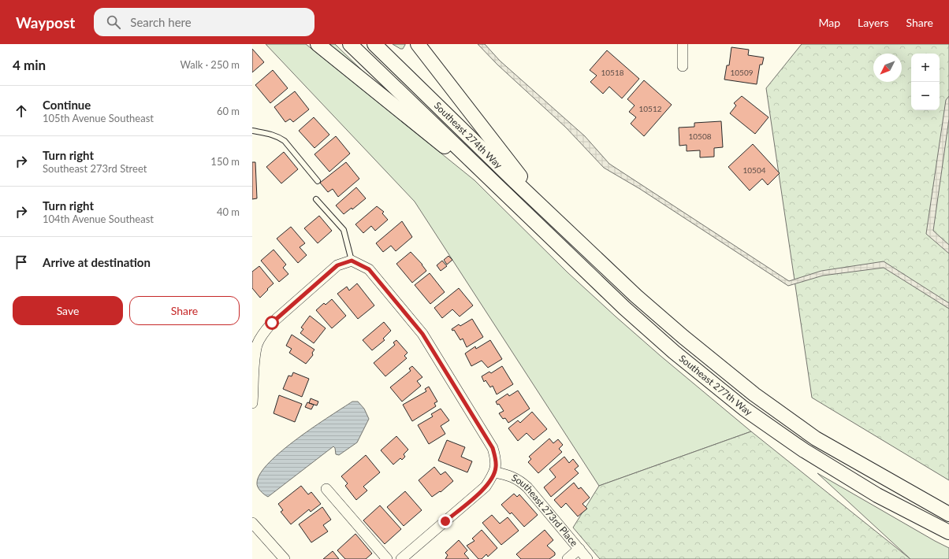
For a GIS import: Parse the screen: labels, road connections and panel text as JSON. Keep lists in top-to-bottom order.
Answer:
{
  "streets": {
    "main road": ["Southeast 274th Way", "Southeast 277th Way"],
    "street": ["Southeast 273rd Place"]
  },
  "crossings": [
    ["Southeast 274th Way", "Southeast 277th Way"]
  ],
  "house_numbers": [
    "10518",
    "10509",
    "10512",
    "10508",
    "10504"
  ],
  "north": "bottom left",
  "page": {
    "header": "Waypost",
    "search": "Search here",
    "nav": ["Map", "Layers", "Share"],
    "heading": ["4 min", "Walk · 250 m"],
    "map_buttons": ["+", "−"],
    "list": [
      ["Continue", "105th Avenue Southeast", "60 m"],
      ["Turn right", "Southeast 273rd Street", "150 m"],
      ["Turn right", "104th Avenue Southeast", "40 m"],
      "Arrive at destination"
    ],
    "buttons": ["Save", "Share"]
  }
}
